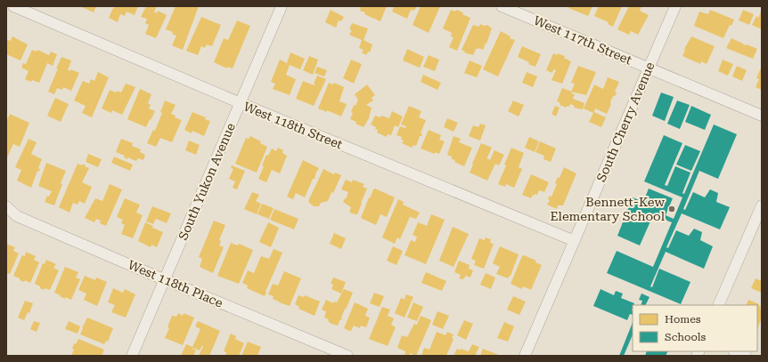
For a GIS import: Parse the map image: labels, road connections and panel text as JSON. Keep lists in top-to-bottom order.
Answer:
{
  "streets": {
    "street": [
      "West 117th Street",
      "South Cherry Avenue",
      "West 118th Street",
      "South Yukon Avenue",
      "West 118th Place"
    ]
  },
  "crossings": [
    ["West 117th Street", "South Cherry Avenue"],
    ["South Cherry Avenue", "West 118th Street"],
    ["West 118th Street", "South Yukon Avenue"],
    ["South Yukon Avenue", "West 118th Place"]
  ],
  "places": ["Bennett-Kew Elementary School"],
  "legend": ["Homes", "Schools"]
}
